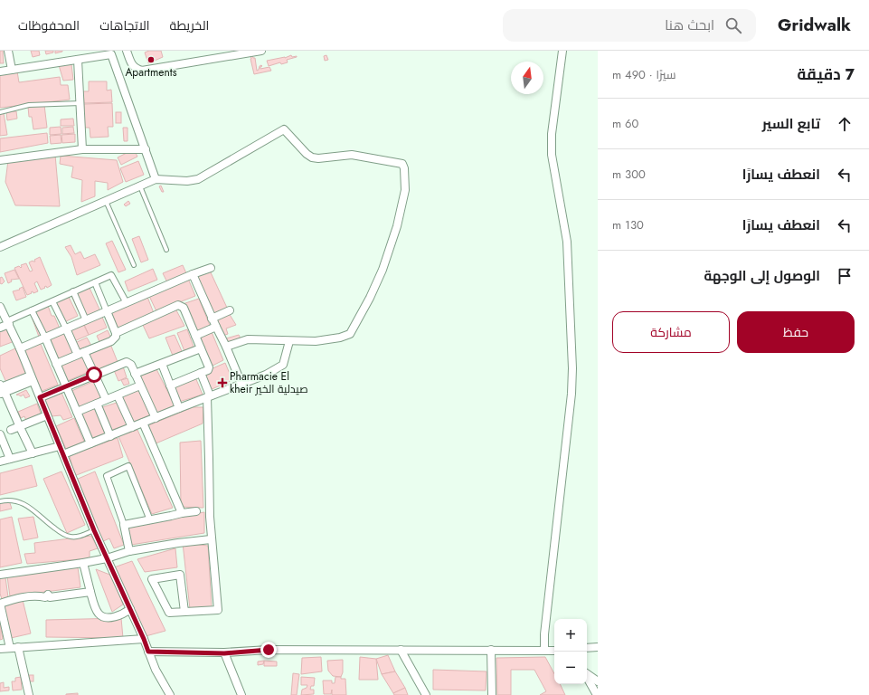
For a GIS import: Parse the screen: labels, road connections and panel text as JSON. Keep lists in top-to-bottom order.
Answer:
{
  "places": {
    "other": ["Apartments"],
    "health": ["Pharmacie El kheir صيدلية الخير"]
  },
  "north": "top",
  "page": {
    "header": "Gridwalk",
    "search": "ابحث هنا",
    "nav": ["الخريطة", "الاتجاهات", "المحفوظات"],
    "heading": ["7 دقيقة", "سيرًا · 490 m"],
    "list": [
      ["تابع السير", "60 m"],
      ["انعطف يسارًا", "300 m"],
      ["انعطف يسارًا", "130 m"],
      "الوصول إلى الوجهة"
    ],
    "buttons": ["حفظ", "مشاركة"],
    "map_buttons": ["+", "−"]
  }
}
